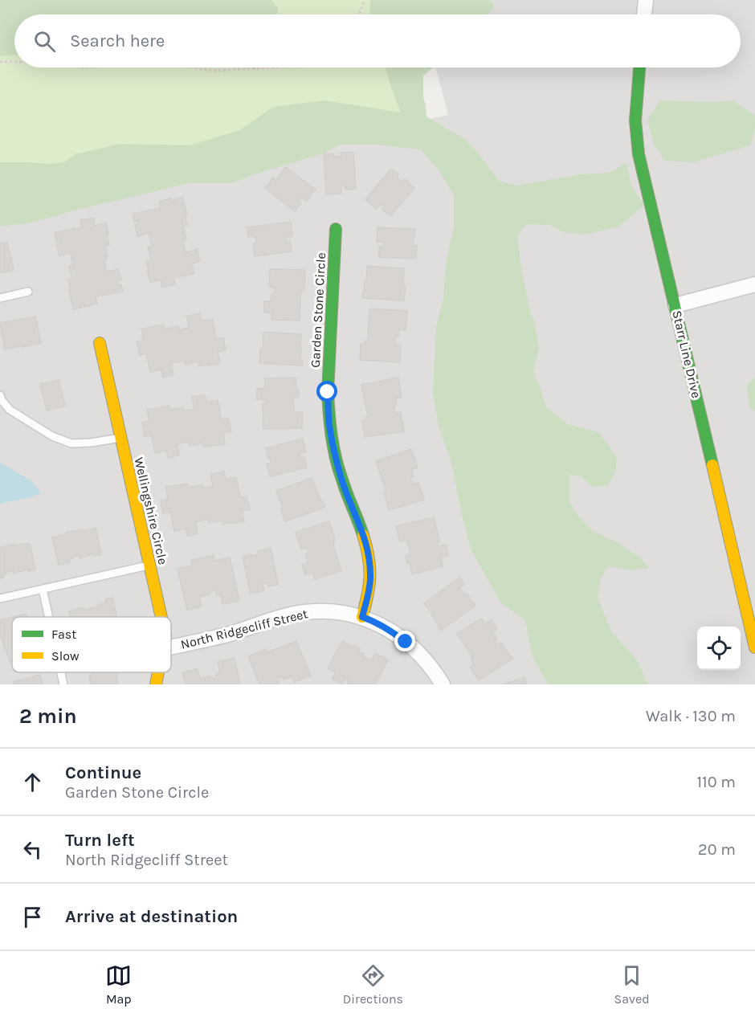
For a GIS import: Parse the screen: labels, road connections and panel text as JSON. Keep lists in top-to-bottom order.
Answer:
{
  "streets": {
    "street": [
      "Garden Stone Circle",
      "Starr Line Drive",
      "Wellingshire Circle",
      "North Ridgecliff Street"
    ]
  },
  "crossings": [
    ["Garden Stone Circle", "North Ridgecliff Street"]
  ],
  "legend": ["Fast", "Slow"],
  "page": {
    "search": "Search here",
    "heading": ["2 min", "Walk · 130 m"],
    "list": [
      ["Continue", "Garden Stone Circle", "110 m"],
      ["Turn left", "North Ridgecliff Street", "20 m"],
      "Arrive at destination"
    ],
    "nav": ["Map", "Directions", "Saved"]
  }
}
